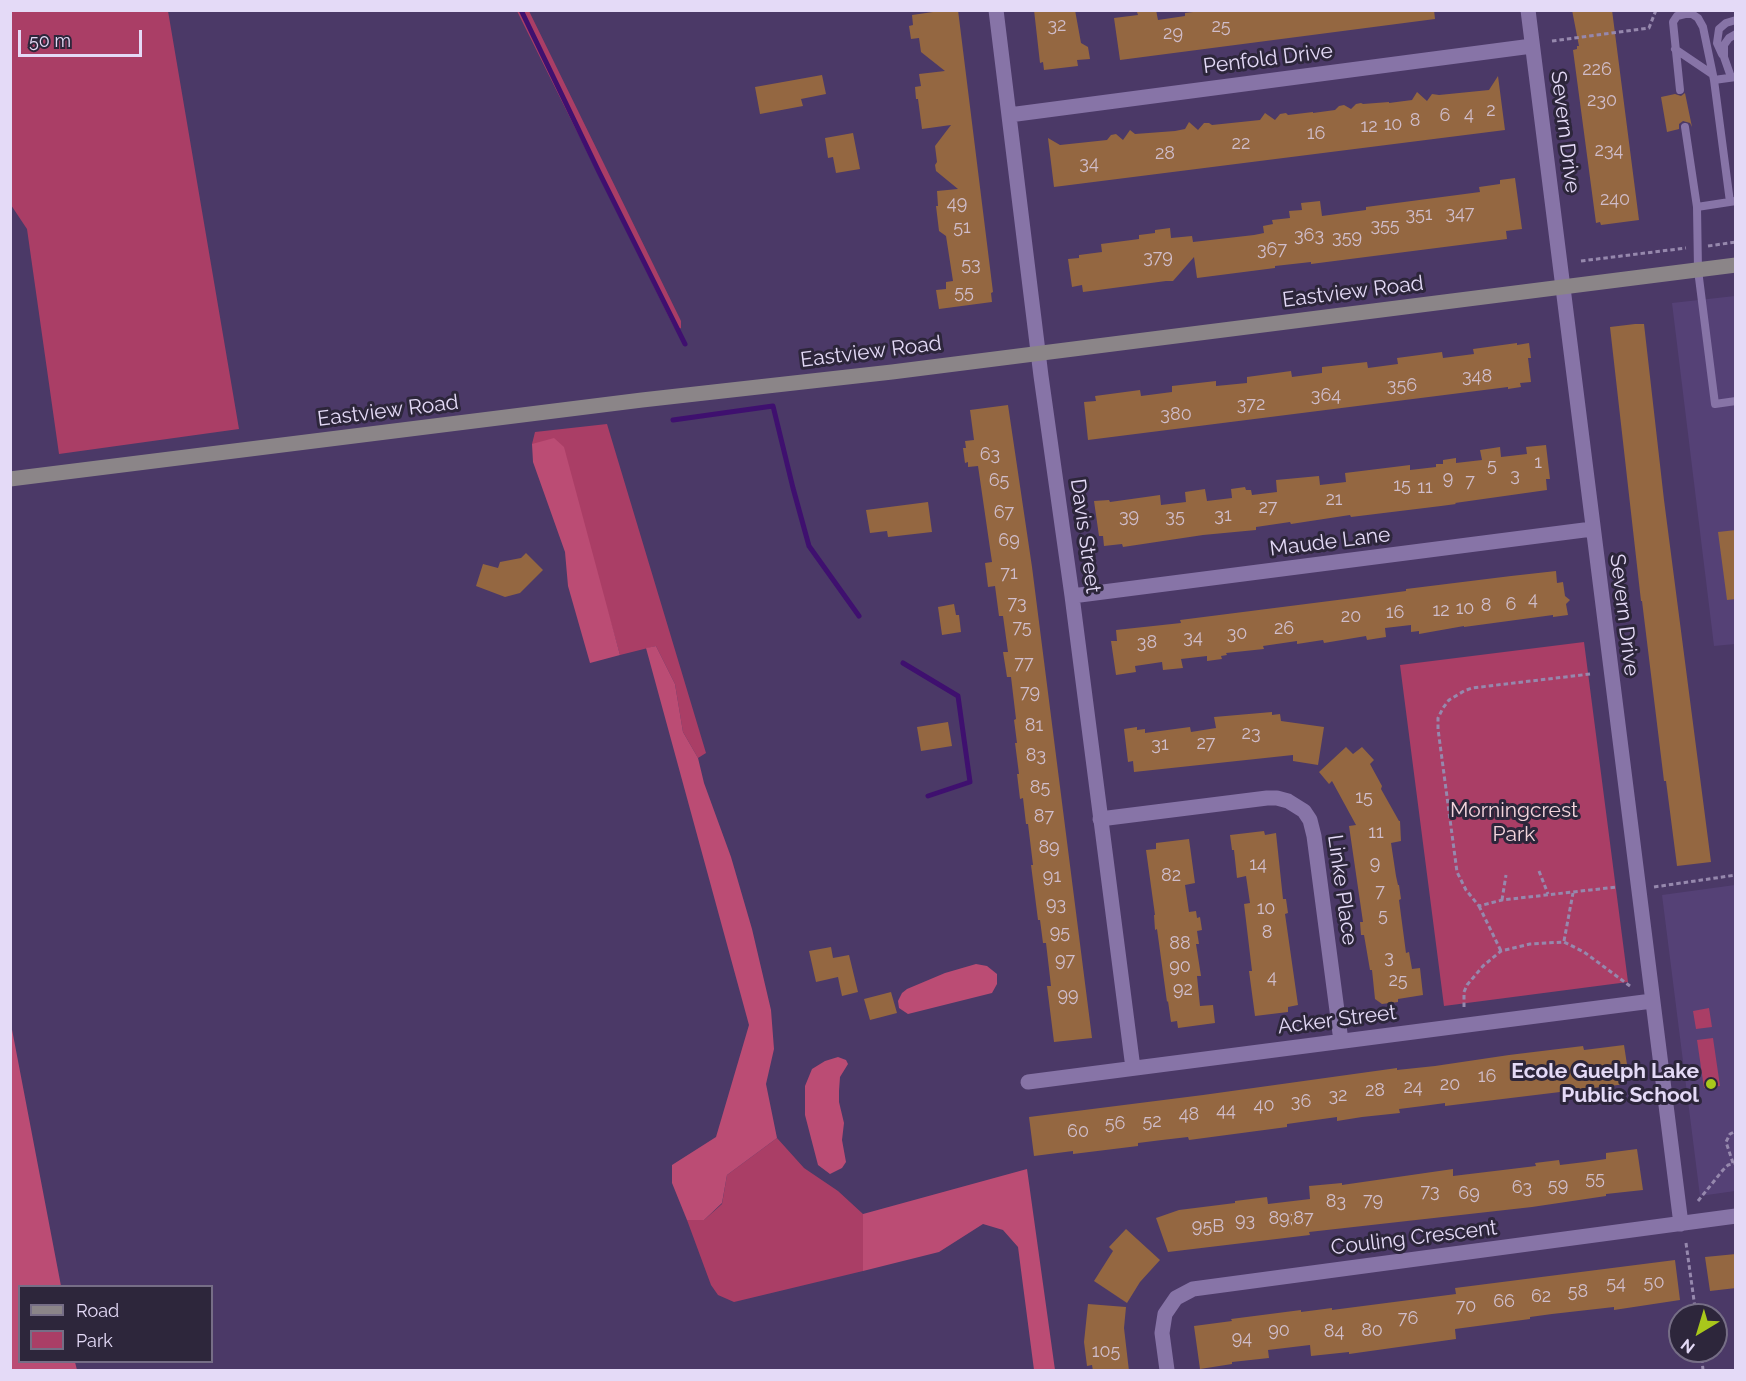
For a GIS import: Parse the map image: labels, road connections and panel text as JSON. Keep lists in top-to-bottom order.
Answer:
{
  "streets": {
    "street": [
      "Penfold Drive",
      "Severn Drive",
      "Eastview Road",
      "Davis Street",
      "Maude Lane",
      "Linke Place",
      "Acker Street",
      "Couling Crescent"
    ]
  },
  "crossings": [
    ["Penfold Drive", "Severn Drive"],
    ["Penfold Drive", "Davis Street"],
    ["Severn Drive", "Eastview Road"],
    ["Severn Drive", "Maude Lane"],
    ["Severn Drive", "Acker Street"],
    ["Severn Drive", "Couling Crescent"],
    ["Eastview Road", "Davis Street"],
    ["Davis Street", "Maude Lane"],
    ["Davis Street", "Linke Place"],
    ["Davis Street", "Acker Street"],
    ["Linke Place", "Acker Street"]
  ],
  "parks": ["Morningcrest Park"],
  "places": ["Ecole Guelph Lake Public School"],
  "house_numbers": [
    "32",
    "25",
    "29",
    "226",
    "230",
    "2",
    "4",
    "6",
    "8",
    "10",
    "12",
    "16",
    "22",
    "234",
    "28",
    "34",
    "240",
    "49",
    "347",
    "351",
    "355",
    "51",
    "363",
    "359",
    "367",
    "379",
    "53",
    "55",
    "348",
    "356",
    "364",
    "372",
    "380",
    "63",
    "1",
    "5",
    "3",
    "9",
    "65",
    "7",
    "15",
    "11",
    "21",
    "27",
    "67",
    "31",
    "39",
    "35",
    "69",
    "71",
    "4",
    "73",
    "6",
    "8",
    "10",
    "12",
    "16",
    "20",
    "75",
    "26",
    "30",
    "34",
    "38",
    "77",
    "79",
    "81",
    "23",
    "27",
    "31",
    "83",
    "85",
    "15",
    "87",
    "11",
    "89",
    "9",
    "14",
    "82",
    "91",
    "7",
    "93",
    "10",
    "5",
    "95",
    "8",
    "88",
    "3",
    "97",
    "90",
    "4",
    "25",
    "92",
    "99",
    "16",
    "20",
    "24",
    "28",
    "32",
    "36",
    "40",
    "44",
    "48",
    "52",
    "56",
    "60",
    "55",
    "59",
    "63",
    "73",
    "69",
    "79",
    "83",
    "89;87",
    "93",
    "95B",
    "50",
    "54",
    "58",
    "62",
    "66",
    "70",
    "76",
    "90",
    "80",
    "84",
    "94",
    "105"
  ],
  "legend": ["Road", "Park"],
  "scale_bar": "50 m",
  "north": "bottom left"
}
